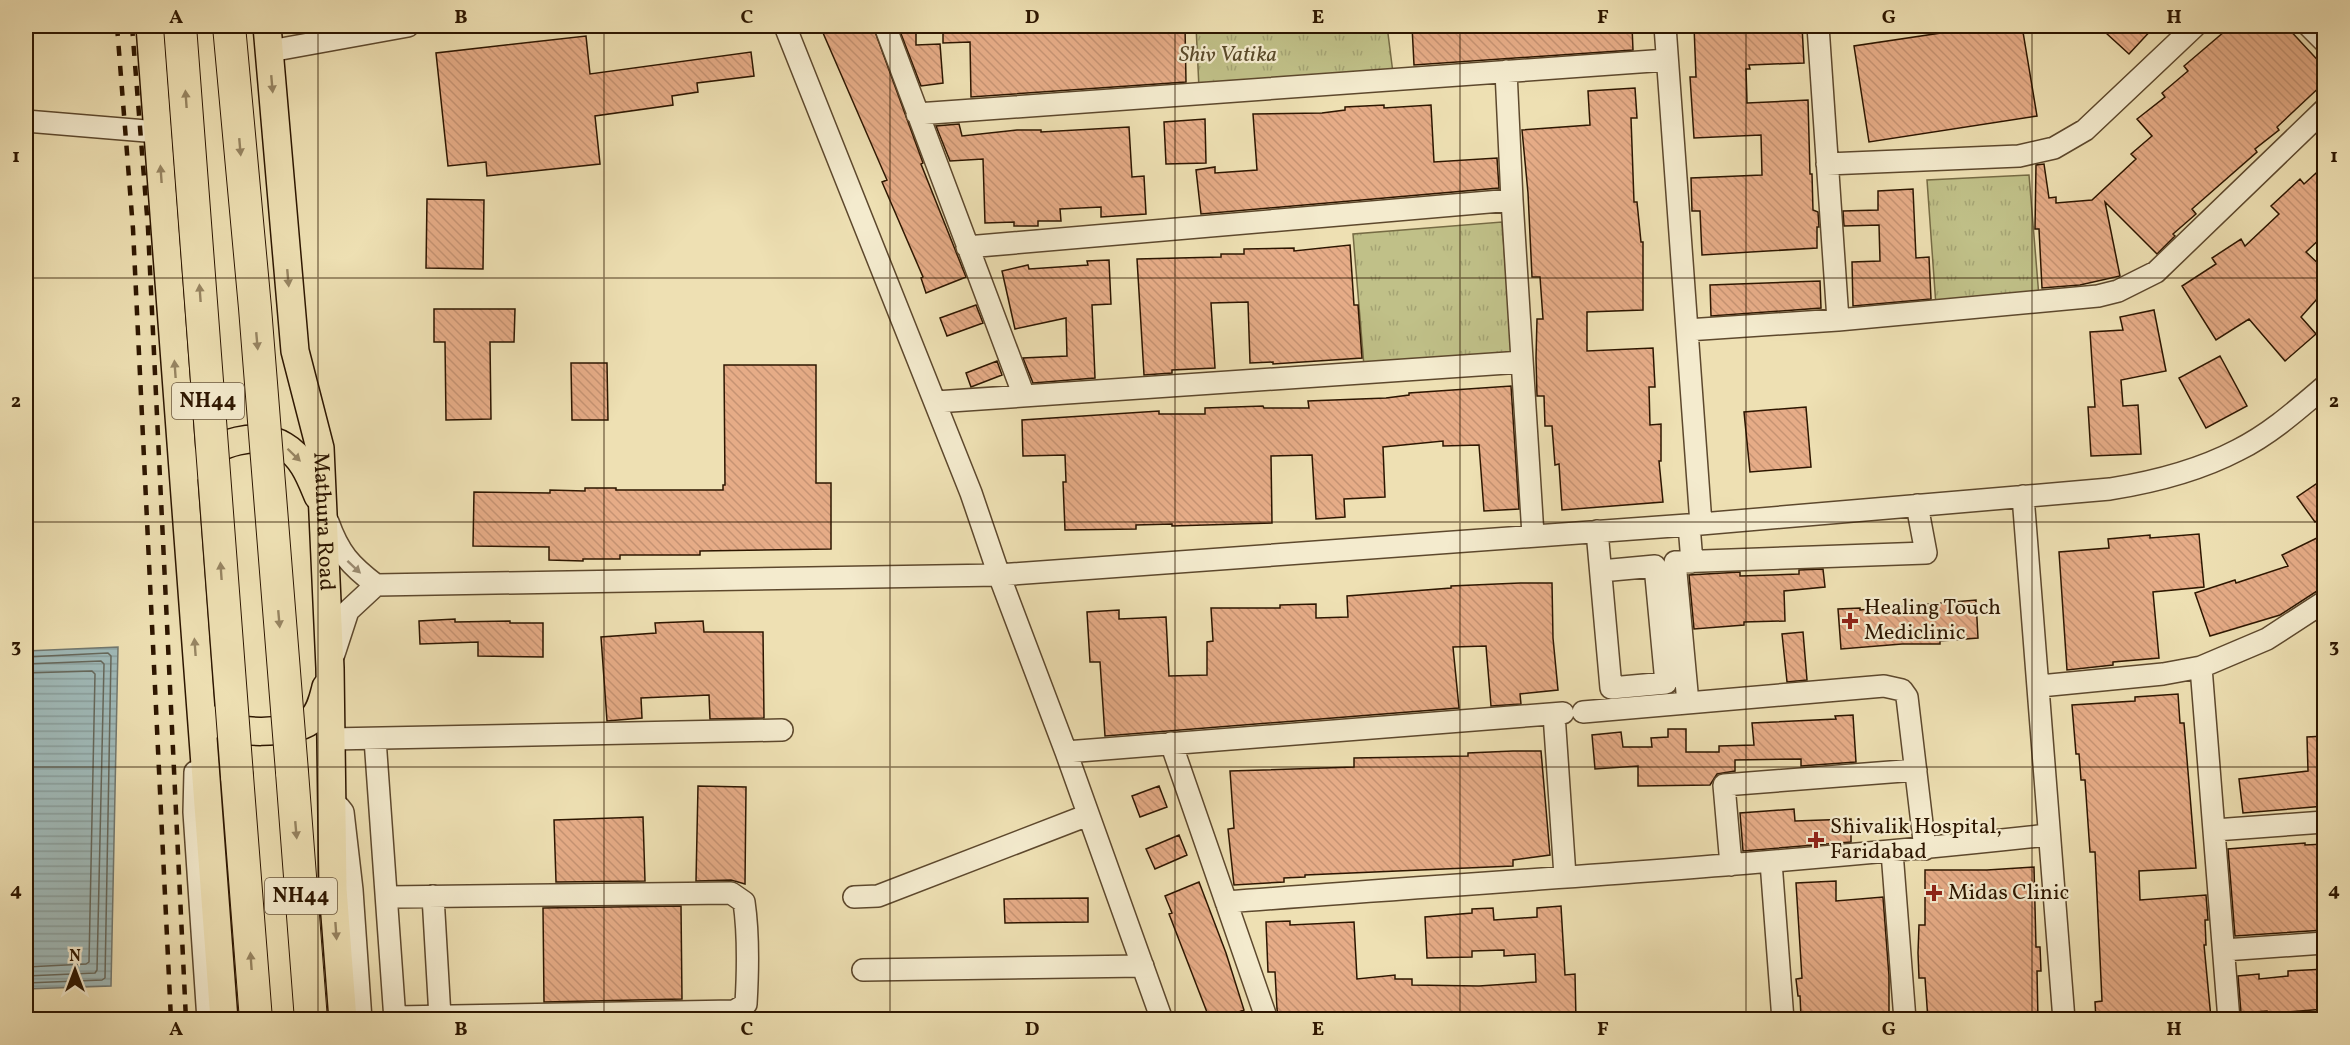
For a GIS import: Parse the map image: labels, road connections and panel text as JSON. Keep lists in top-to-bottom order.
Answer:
{
  "streets": {
    "highway": ["NH44"],
    "main road": ["Mathura Road"]
  },
  "parks": ["Shiv Vatika"],
  "places": {
    "health": ["Healing Touch Mediclinic", "Shivalik Hospital, Faridabad", "Midas Clinic"]
  },
  "north": "top",
  "grid": {
    "columns": [
      "A",
      "B",
      "C",
      "D",
      "E",
      "F",
      "G",
      "H"
    ],
    "rows": [
      "1",
      "2",
      "3",
      "4"
    ]
  }
}
